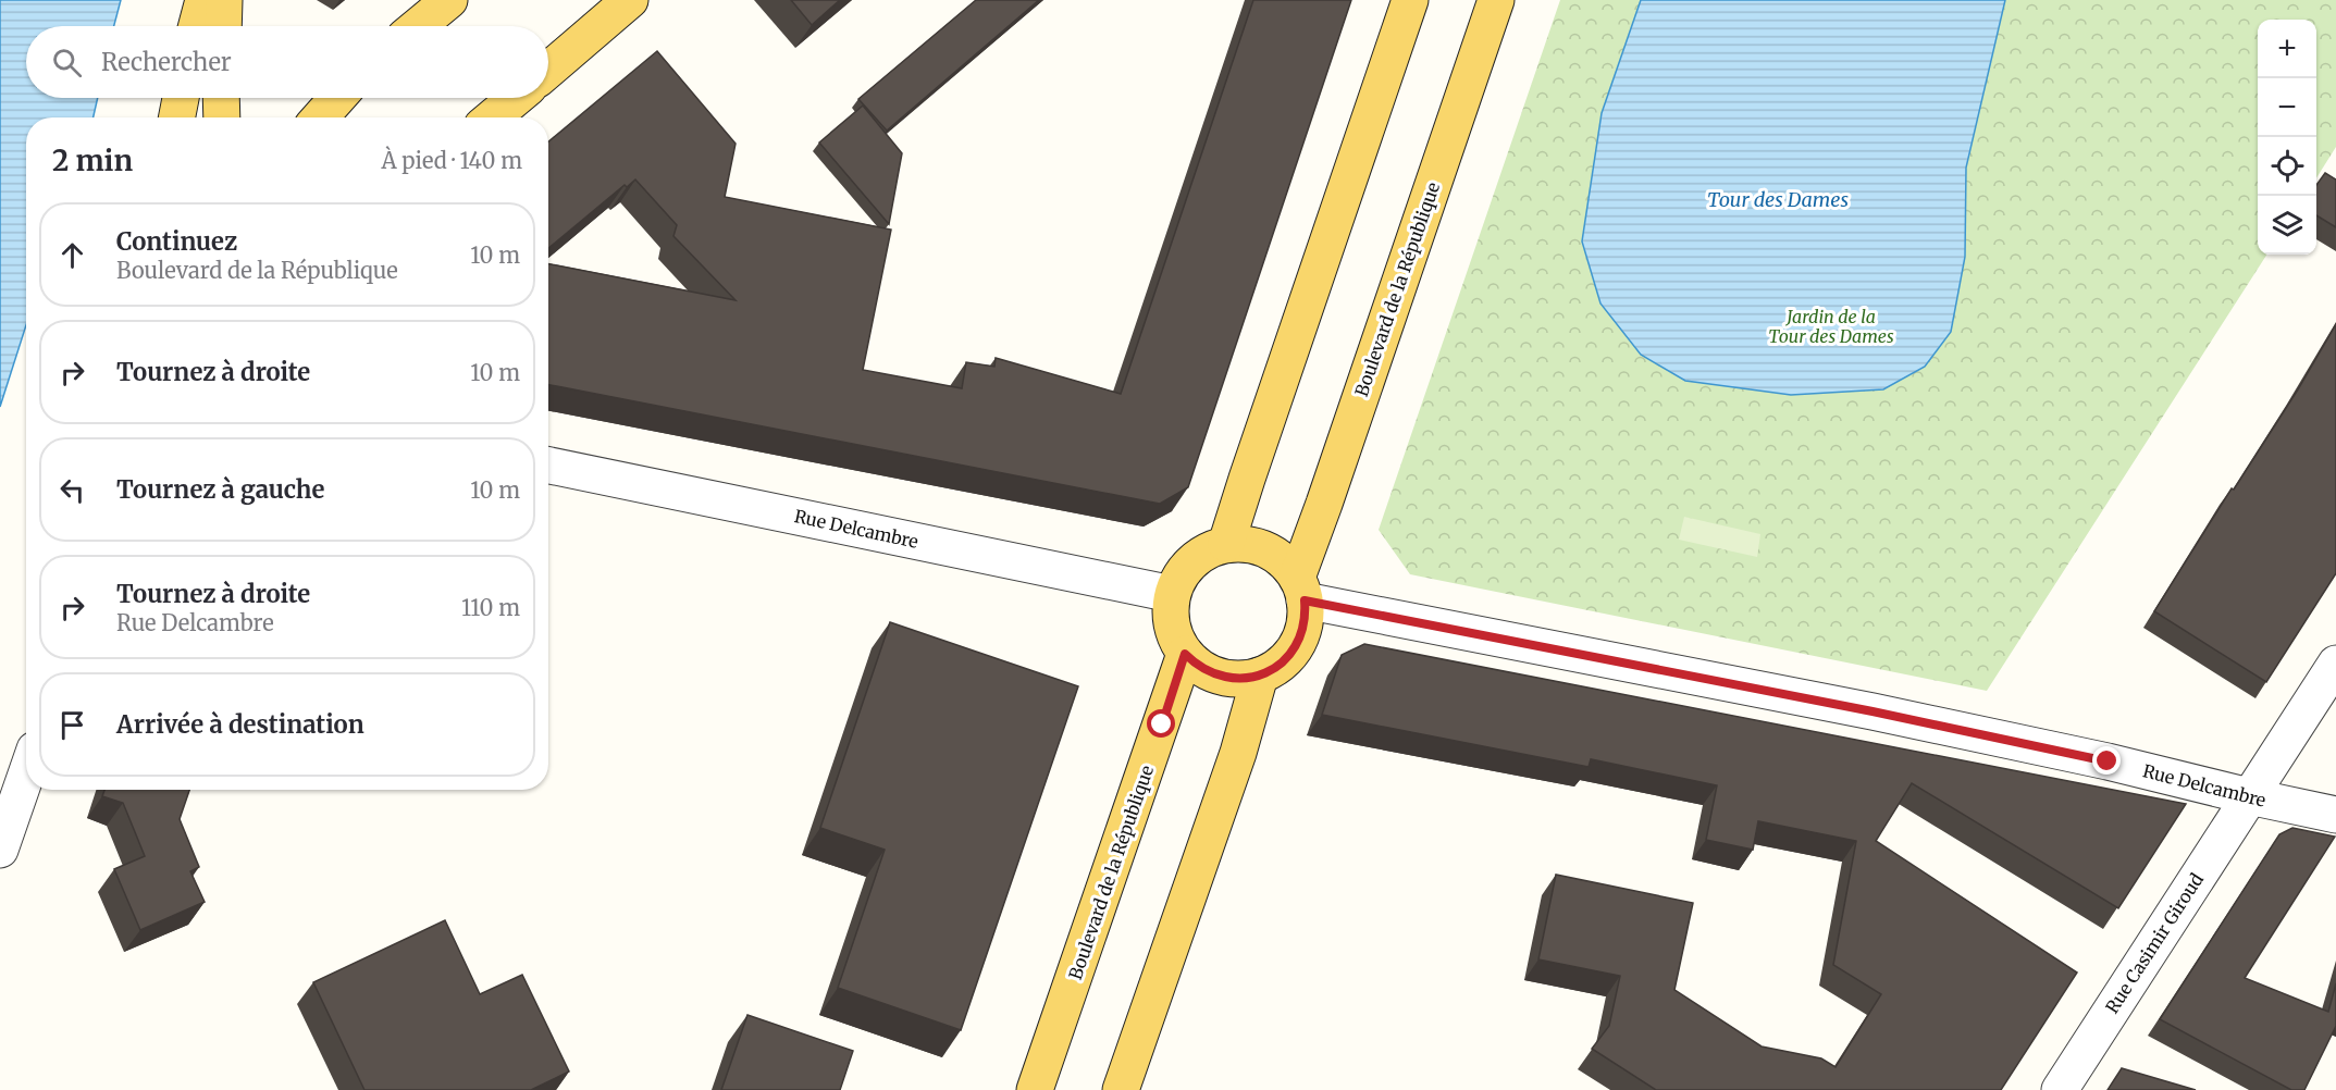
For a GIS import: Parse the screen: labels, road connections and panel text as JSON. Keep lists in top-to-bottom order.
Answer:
{
  "streets": {
    "main road": ["Boulevard de la République"],
    "street": ["Rue Delcambre", "Rue Casimir Giroud"]
  },
  "crossings": [
    ["Boulevard de la République", "Rue Delcambre"],
    ["Rue Delcambre", "Rue Casimir Giroud"]
  ],
  "water": ["Tour des Dames"],
  "parks": ["Jardin de la Tour des Dames"],
  "page": {
    "map_buttons": ["+", "−"],
    "search": "Rechercher",
    "heading": ["2 min", "À pied · 140 m"],
    "list": [
      ["Continuez", "Boulevard de la République", "10 m"],
      ["Tournez à droite", "10 m"],
      ["Tournez à gauche", "10 m"],
      ["Tournez à droite", "Rue Delcambre", "110 m"],
      "Arrivée à destination"
    ]
  }
}
